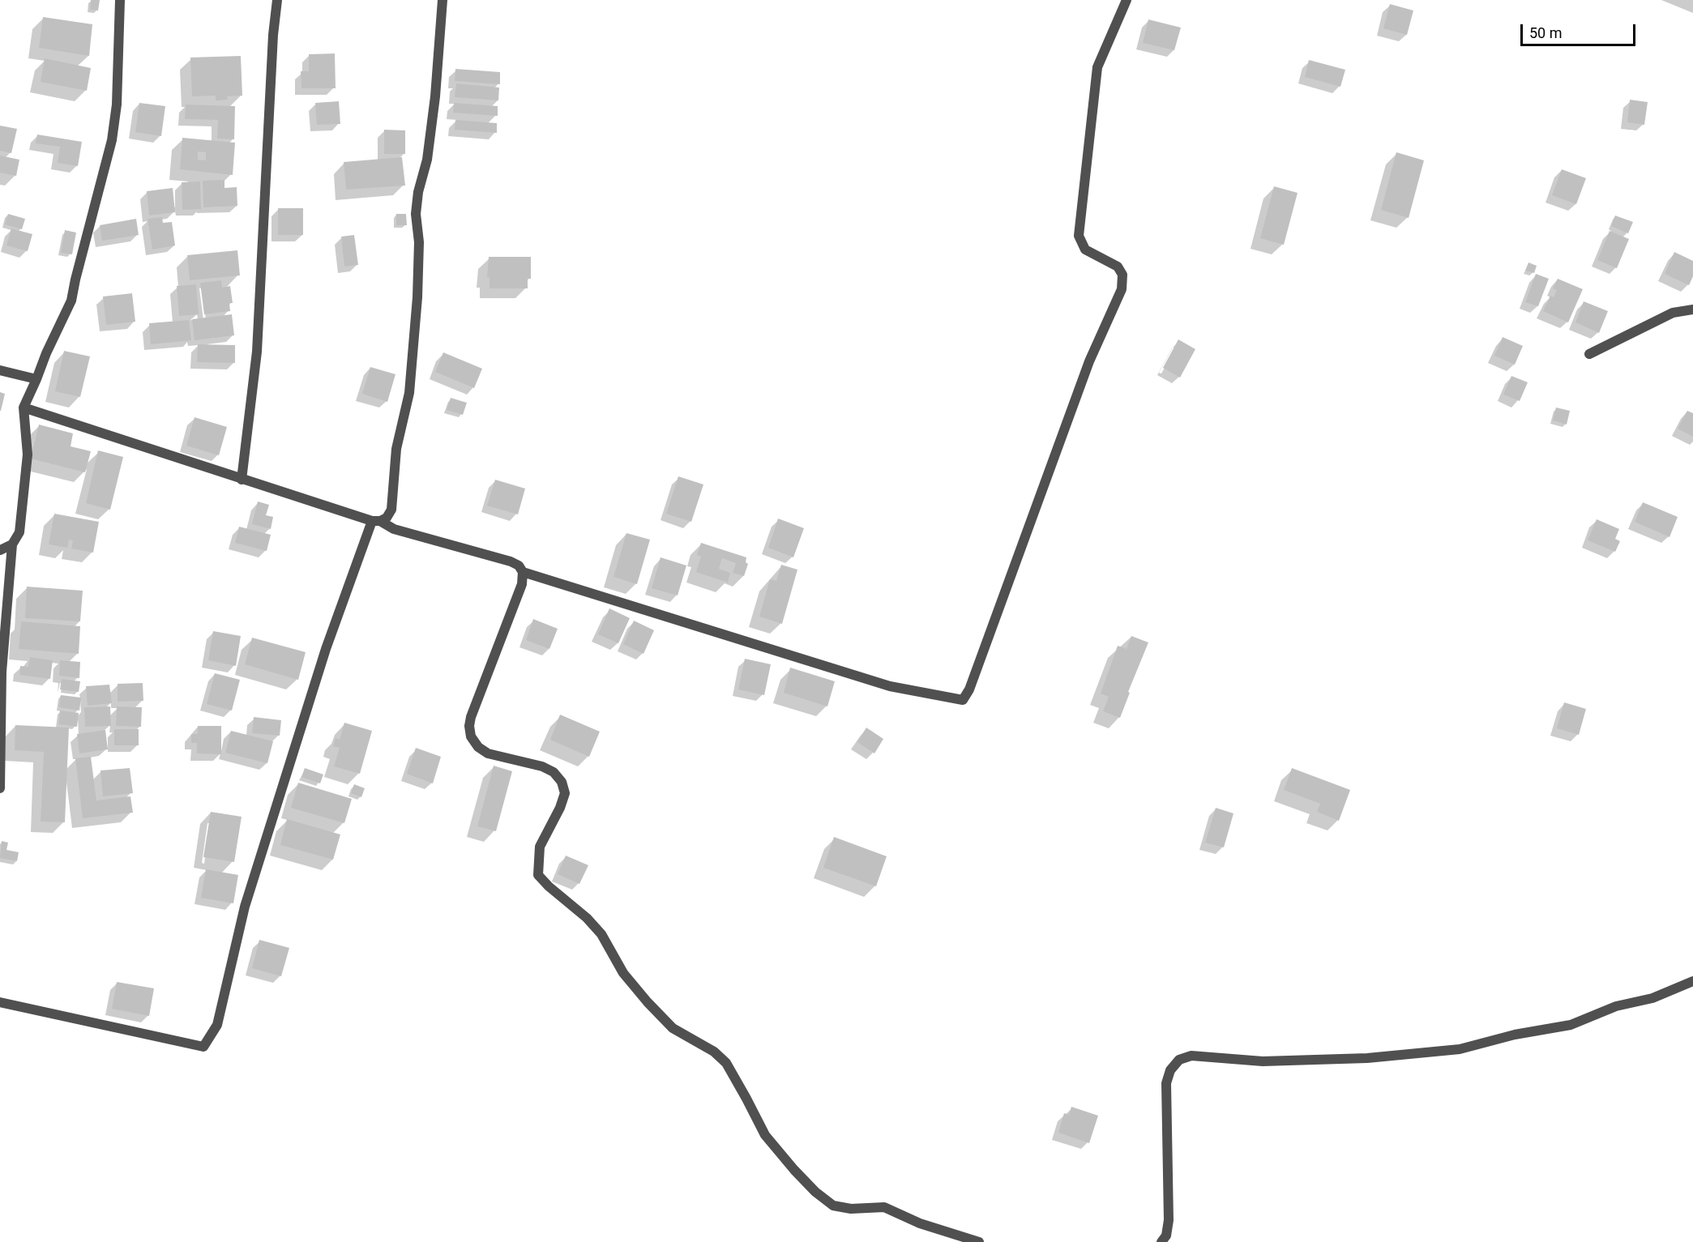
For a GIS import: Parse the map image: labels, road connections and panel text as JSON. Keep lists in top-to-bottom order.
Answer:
{
  "scale_bar": "50 m"
}
